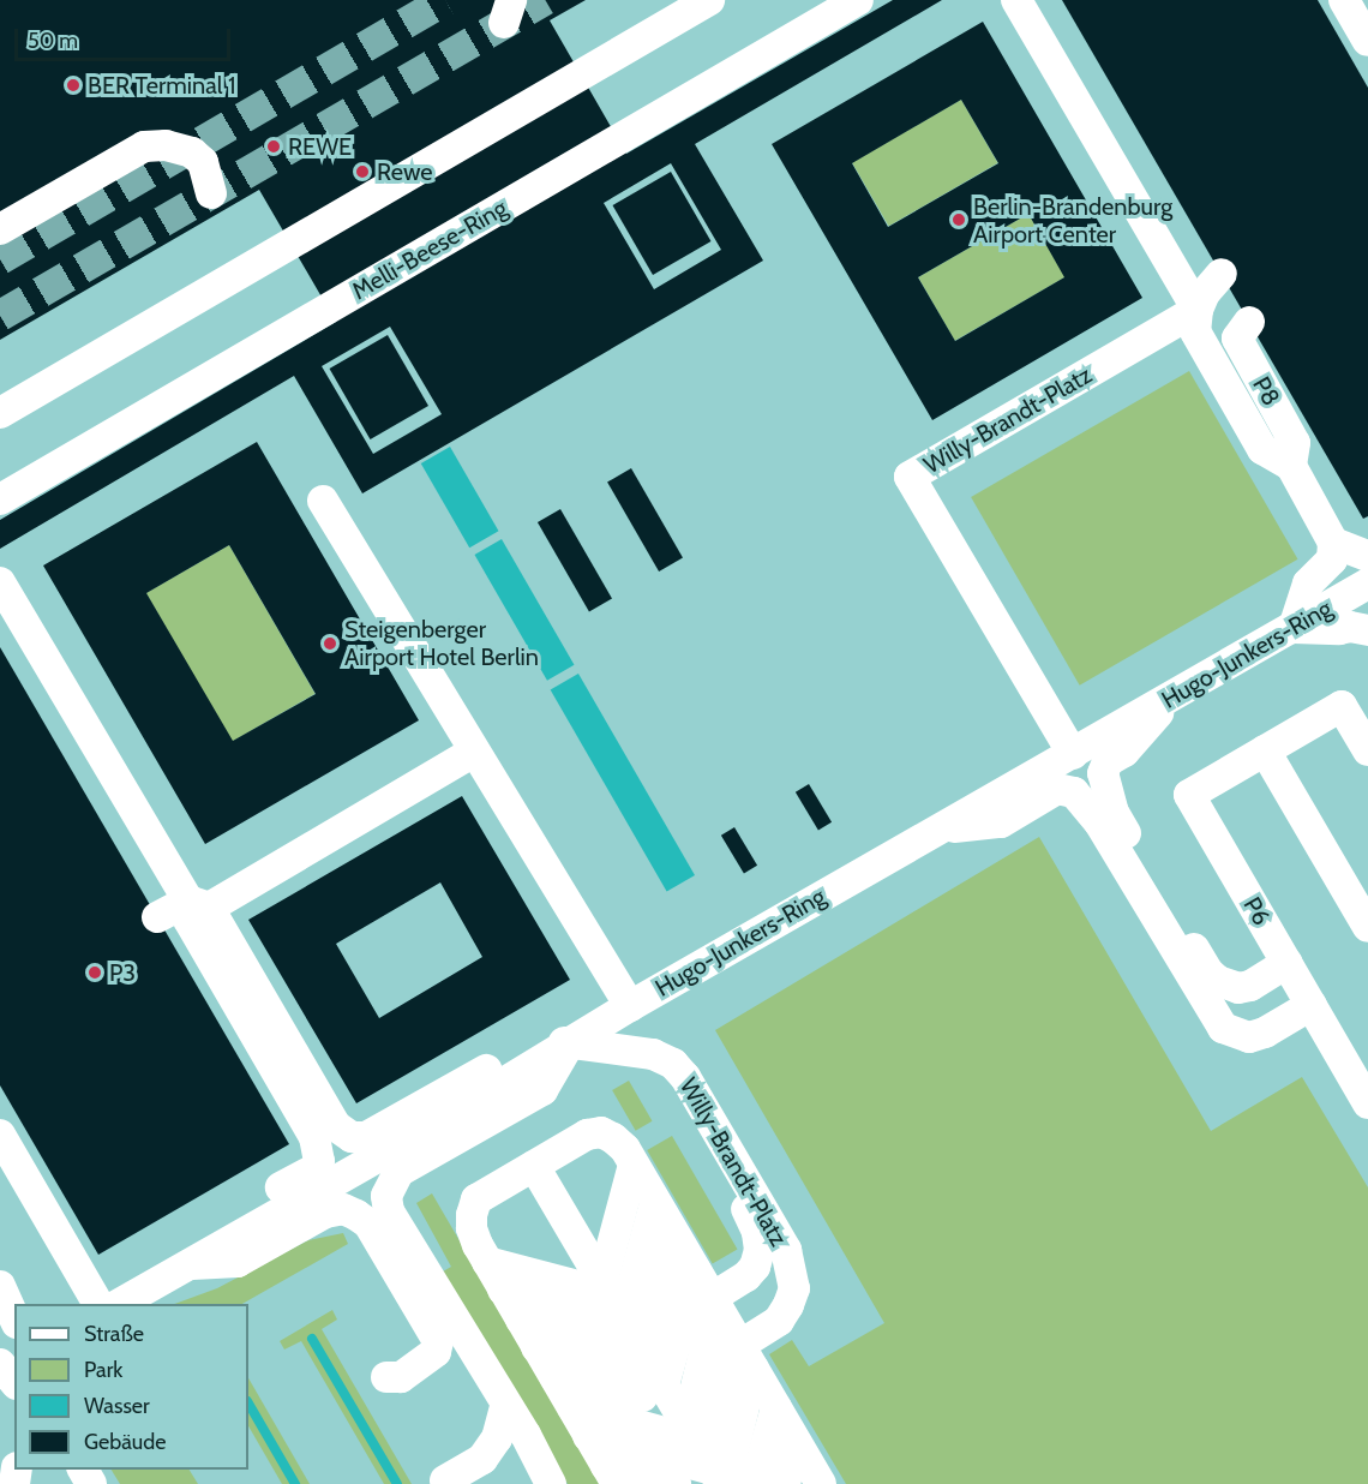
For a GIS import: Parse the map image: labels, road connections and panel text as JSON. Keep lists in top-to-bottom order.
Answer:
{
  "streets": {
    "street": [
      "Melli-Beese-Ring",
      "P8",
      "Willy-Brandt-Platz",
      "Hugo-Junkers-Ring",
      "P6"
    ]
  },
  "crossings": [
    ["Willy-Brandt-Platz", "Hugo-Junkers-Ring"]
  ],
  "places": [
    "BER Terminal 1",
    "REWE",
    "Rewe",
    "Berlin-Brandenburg Airport Center",
    "Steigenberger Airport Hotel Berlin",
    "P3"
  ],
  "legend": [
    "Straße",
    "Park",
    "Wasser",
    "Gebäude"
  ],
  "scale_bar": "50 m"
}
